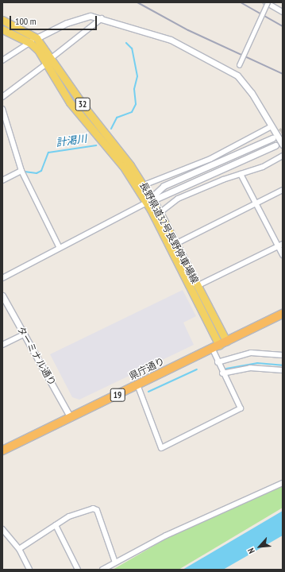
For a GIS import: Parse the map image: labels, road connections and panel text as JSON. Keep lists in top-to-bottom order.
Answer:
{
  "streets": {
    "highway": ["県庁通り", "19"],
    "main road": ["32", "長野県道32号長野停車場線"],
    "street": ["ターミナル通り"]
  },
  "crossings": [
    ["長野県道32号長野停車場線", "県庁通り"],
    ["ターミナル通り", "県庁通り"]
  ],
  "water": ["計渇川"],
  "scale_bar": "100 m",
  "north": "bottom left"
}
